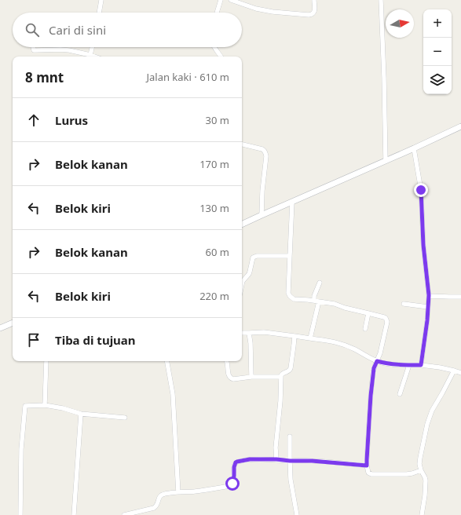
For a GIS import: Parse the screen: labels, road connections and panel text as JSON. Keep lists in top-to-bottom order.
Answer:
{
  "north": "right",
  "page": {
    "map_buttons": ["+", "−"],
    "search": "Cari di sini",
    "heading": ["8 mnt", "Jalan kaki · 610 m"],
    "list": [
      ["Lurus", "30 m"],
      ["Belok kanan", "170 m"],
      ["Belok kiri", "130 m"],
      ["Belok kanan", "60 m"],
      ["Belok kiri", "220 m"],
      "Tiba di tujuan"
    ]
  }
}
